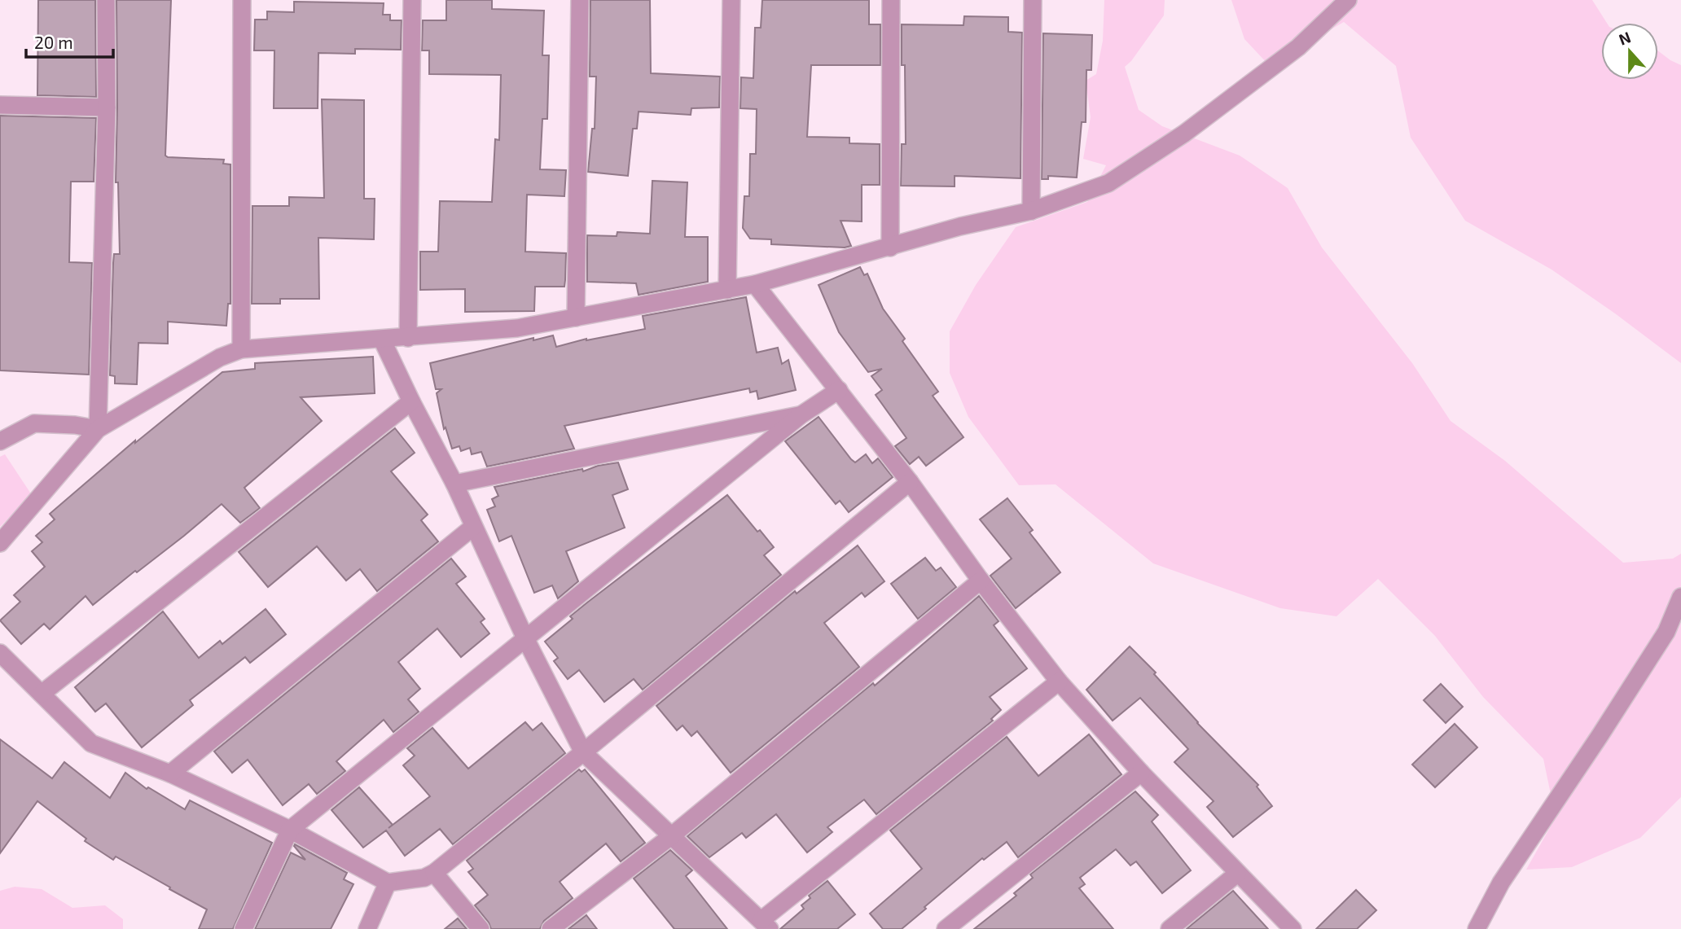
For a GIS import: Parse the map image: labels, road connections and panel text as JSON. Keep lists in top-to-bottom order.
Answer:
{
  "scale_bar": "20 m",
  "north": "top"
}
